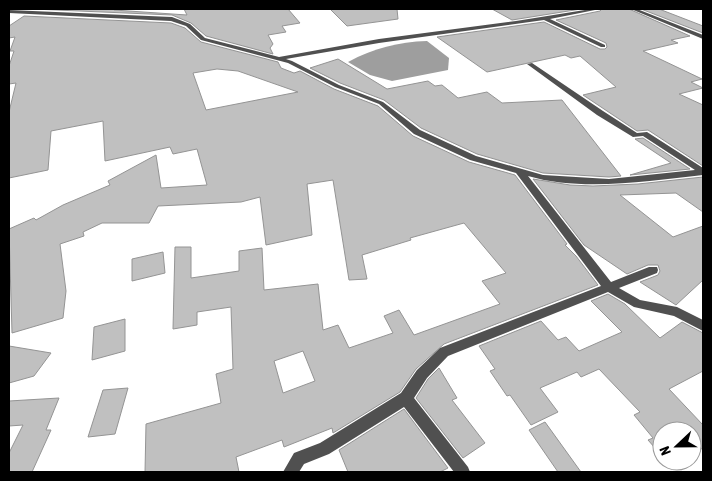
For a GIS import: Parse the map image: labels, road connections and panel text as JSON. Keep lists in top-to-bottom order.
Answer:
{
  "north": "left"
}
